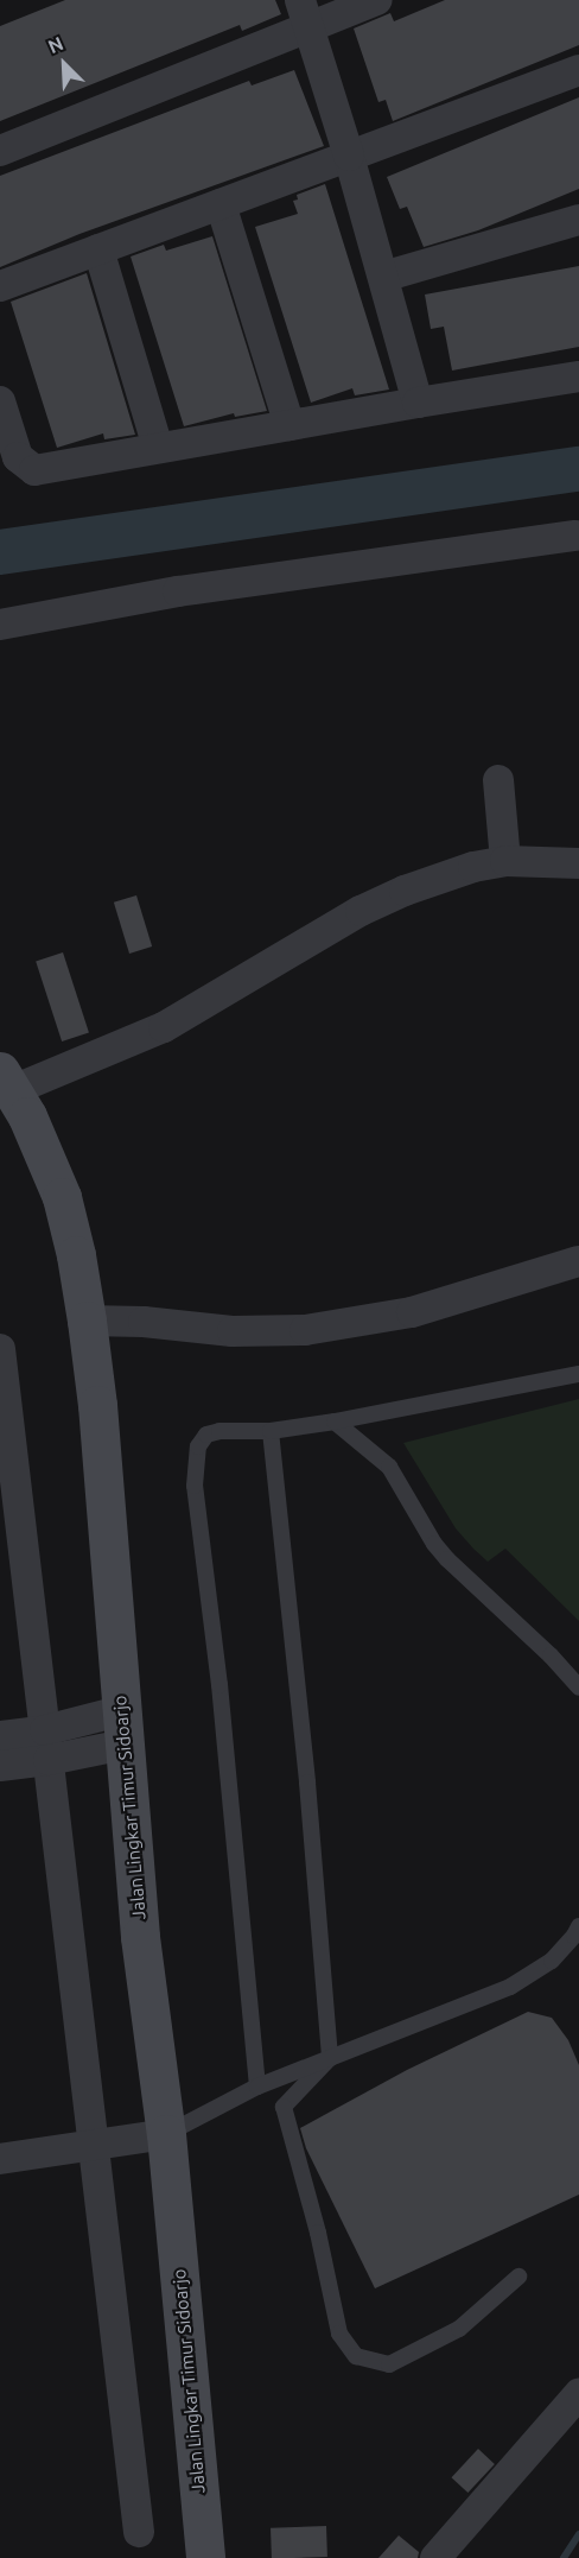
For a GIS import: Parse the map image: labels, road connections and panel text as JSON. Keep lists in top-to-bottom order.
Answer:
{
  "streets": {
    "main road": ["Jalan Lingkar Timur Sidoarjo"]
  },
  "north": "top left"
}
